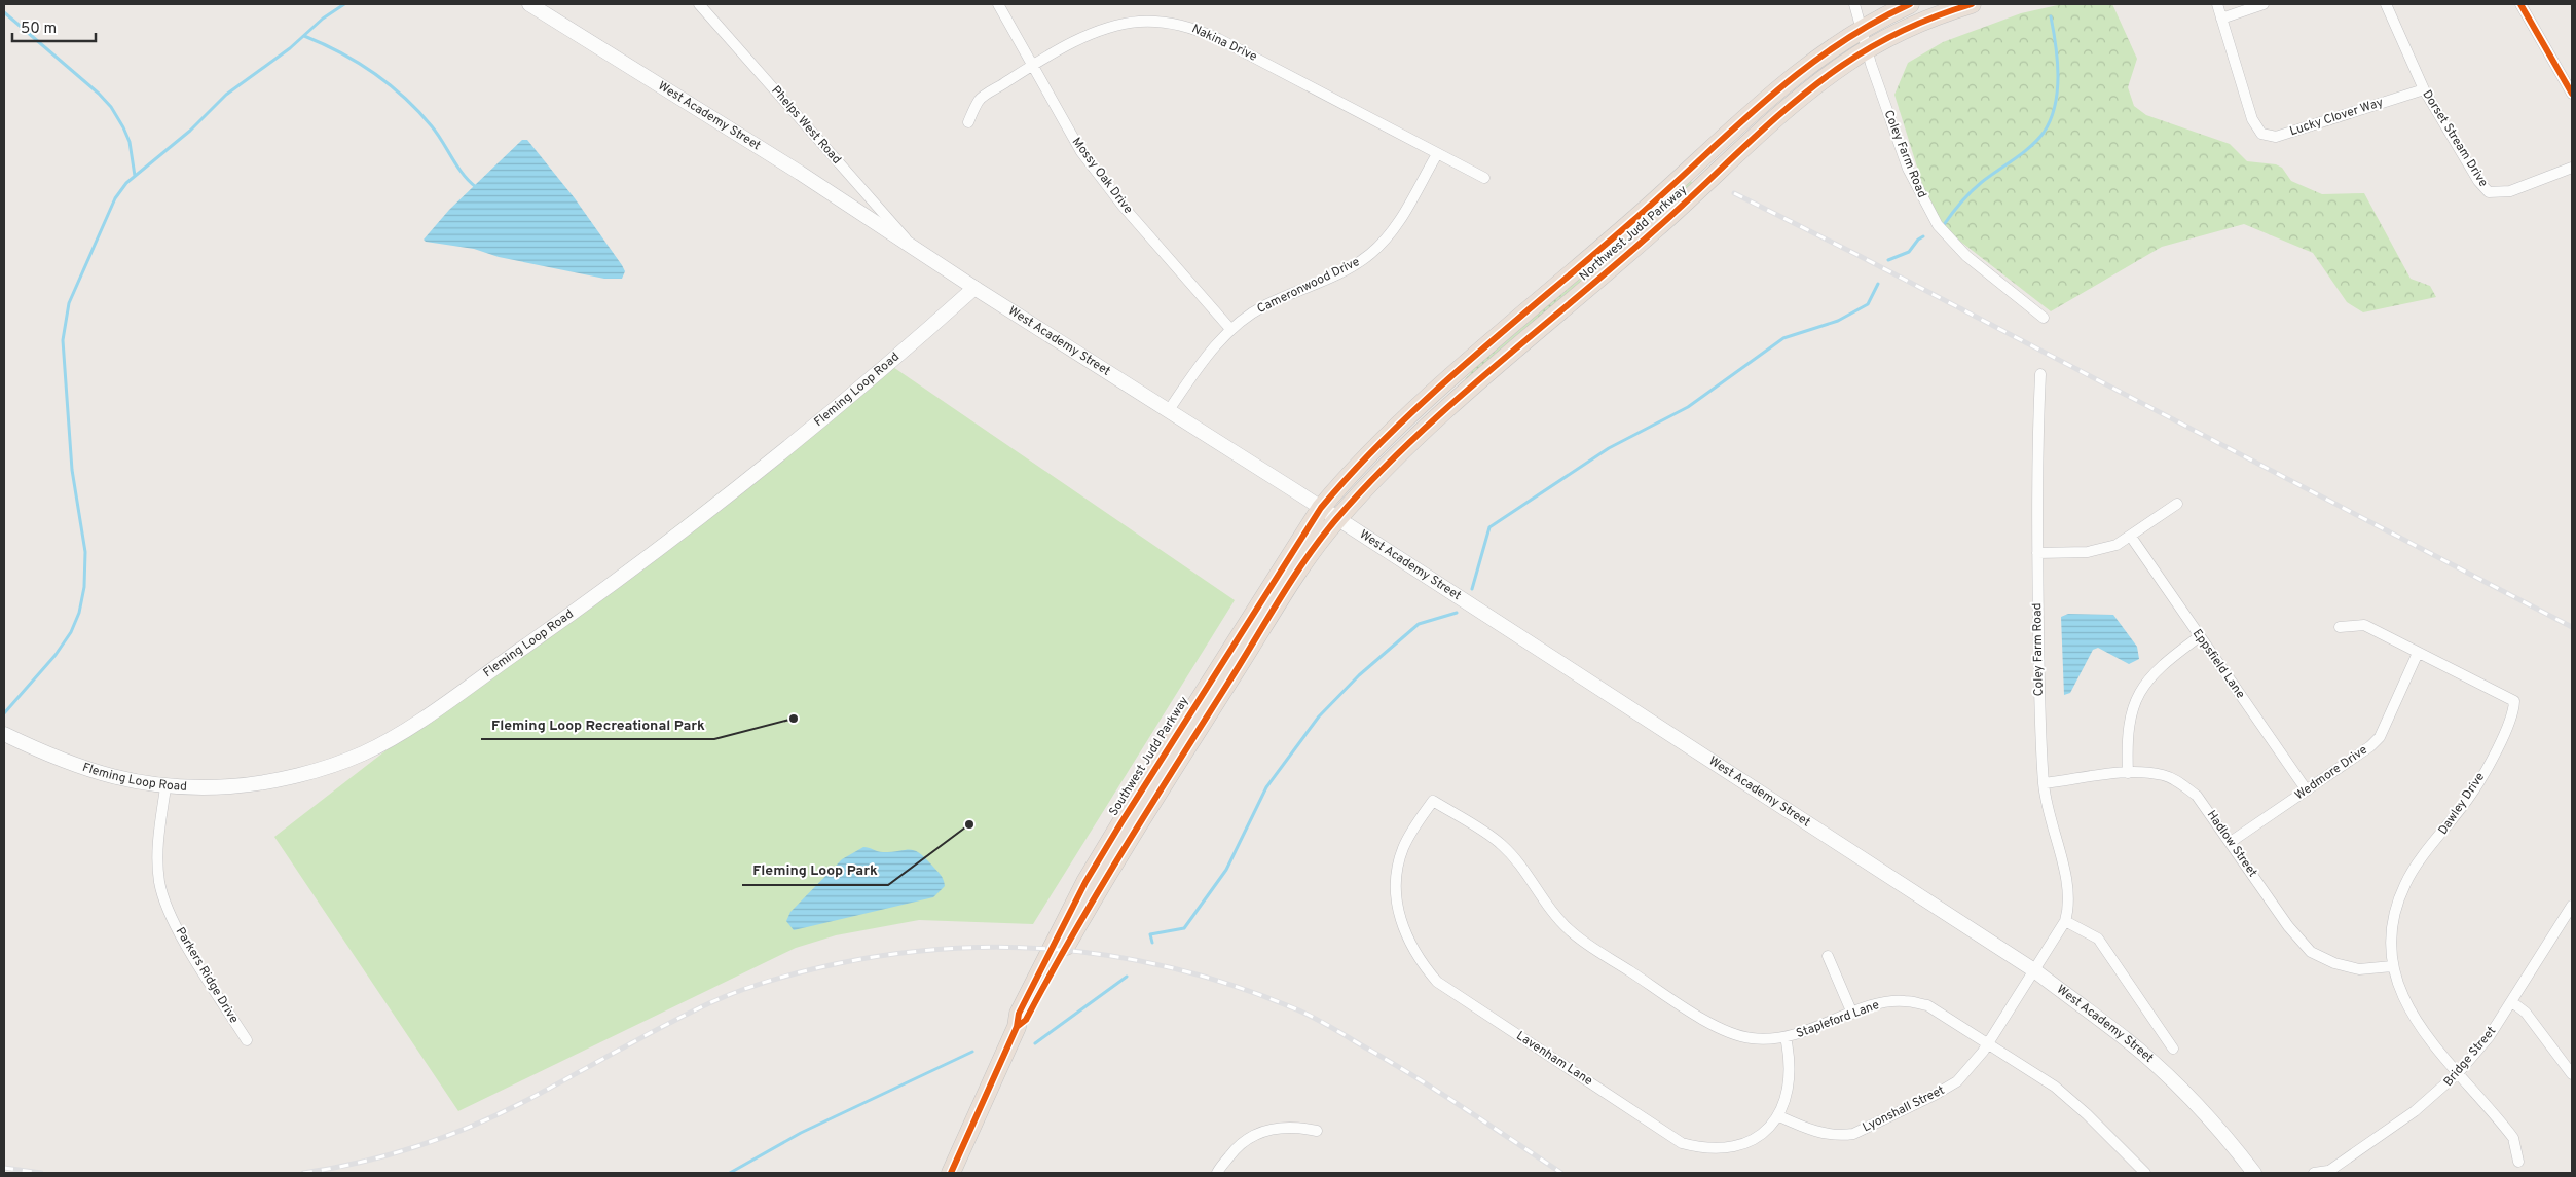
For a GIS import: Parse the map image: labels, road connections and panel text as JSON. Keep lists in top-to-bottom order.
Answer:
{
  "streets": {
    "highway": ["Northwest Judd Parkway", "Southwest Judd Parkway"],
    "main road": ["West Academy Street", "Fleming Loop Road"],
    "street": [
      "Nakina Drive",
      "Lucky Clover Way",
      "Phelps West Road",
      "Dorset Stream Drive",
      "Coley Farm Road",
      "Mossy Oak Drive",
      "Cameronwood Drive",
      "Eppsfield Lane",
      "Wedmore Drive",
      "Dawley Drive",
      "Hadlow Street",
      "Parkers Ridge Drive",
      "Stapleford Lane",
      "Bridge Street",
      "Lavenham Lane",
      "Lyonshall Street"
    ]
  },
  "crossings": [
    ["Nakina Drive", "Mossy Oak Drive"],
    ["Nakina Drive", "Cameronwood Drive"],
    ["West Academy Street", "Phelps West Road"],
    ["West Academy Street", "Coley Farm Road"],
    ["West Academy Street", "Northwest Judd Parkway"],
    ["West Academy Street", "Cameronwood Drive"],
    ["West Academy Street", "Fleming Loop Road"],
    ["West Academy Street", "Southwest Judd Parkway"],
    ["West Academy Street", "Lyonshall Street"],
    ["Lucky Clover Way", "Dorset Stream Drive"],
    ["Coley Farm Road", "Northwest Judd Parkway"],
    ["Coley Farm Road", "Hadlow Street"],
    ["Coley Farm Road", "Lyonshall Street"],
    ["Mossy Oak Drive", "Cameronwood Drive"],
    ["Northwest Judd Parkway", "Southwest Judd Parkway"],
    ["Fleming Loop Road", "Parkers Ridge Drive"],
    ["Eppsfield Lane", "Wedmore Drive"],
    ["Wedmore Drive", "Dawley Drive"],
    ["Wedmore Drive", "Hadlow Street"],
    ["Dawley Drive", "Hadlow Street"],
    ["Dawley Drive", "Bridge Street"],
    ["Stapleford Lane", "Lavenham Lane"],
    ["Stapleford Lane", "Lyonshall Street"],
    ["Lavenham Lane", "Lyonshall Street"]
  ],
  "places": ["Fleming Loop Recreational Park", "Fleming Loop Park"],
  "scale_bar": "50 m"
}
